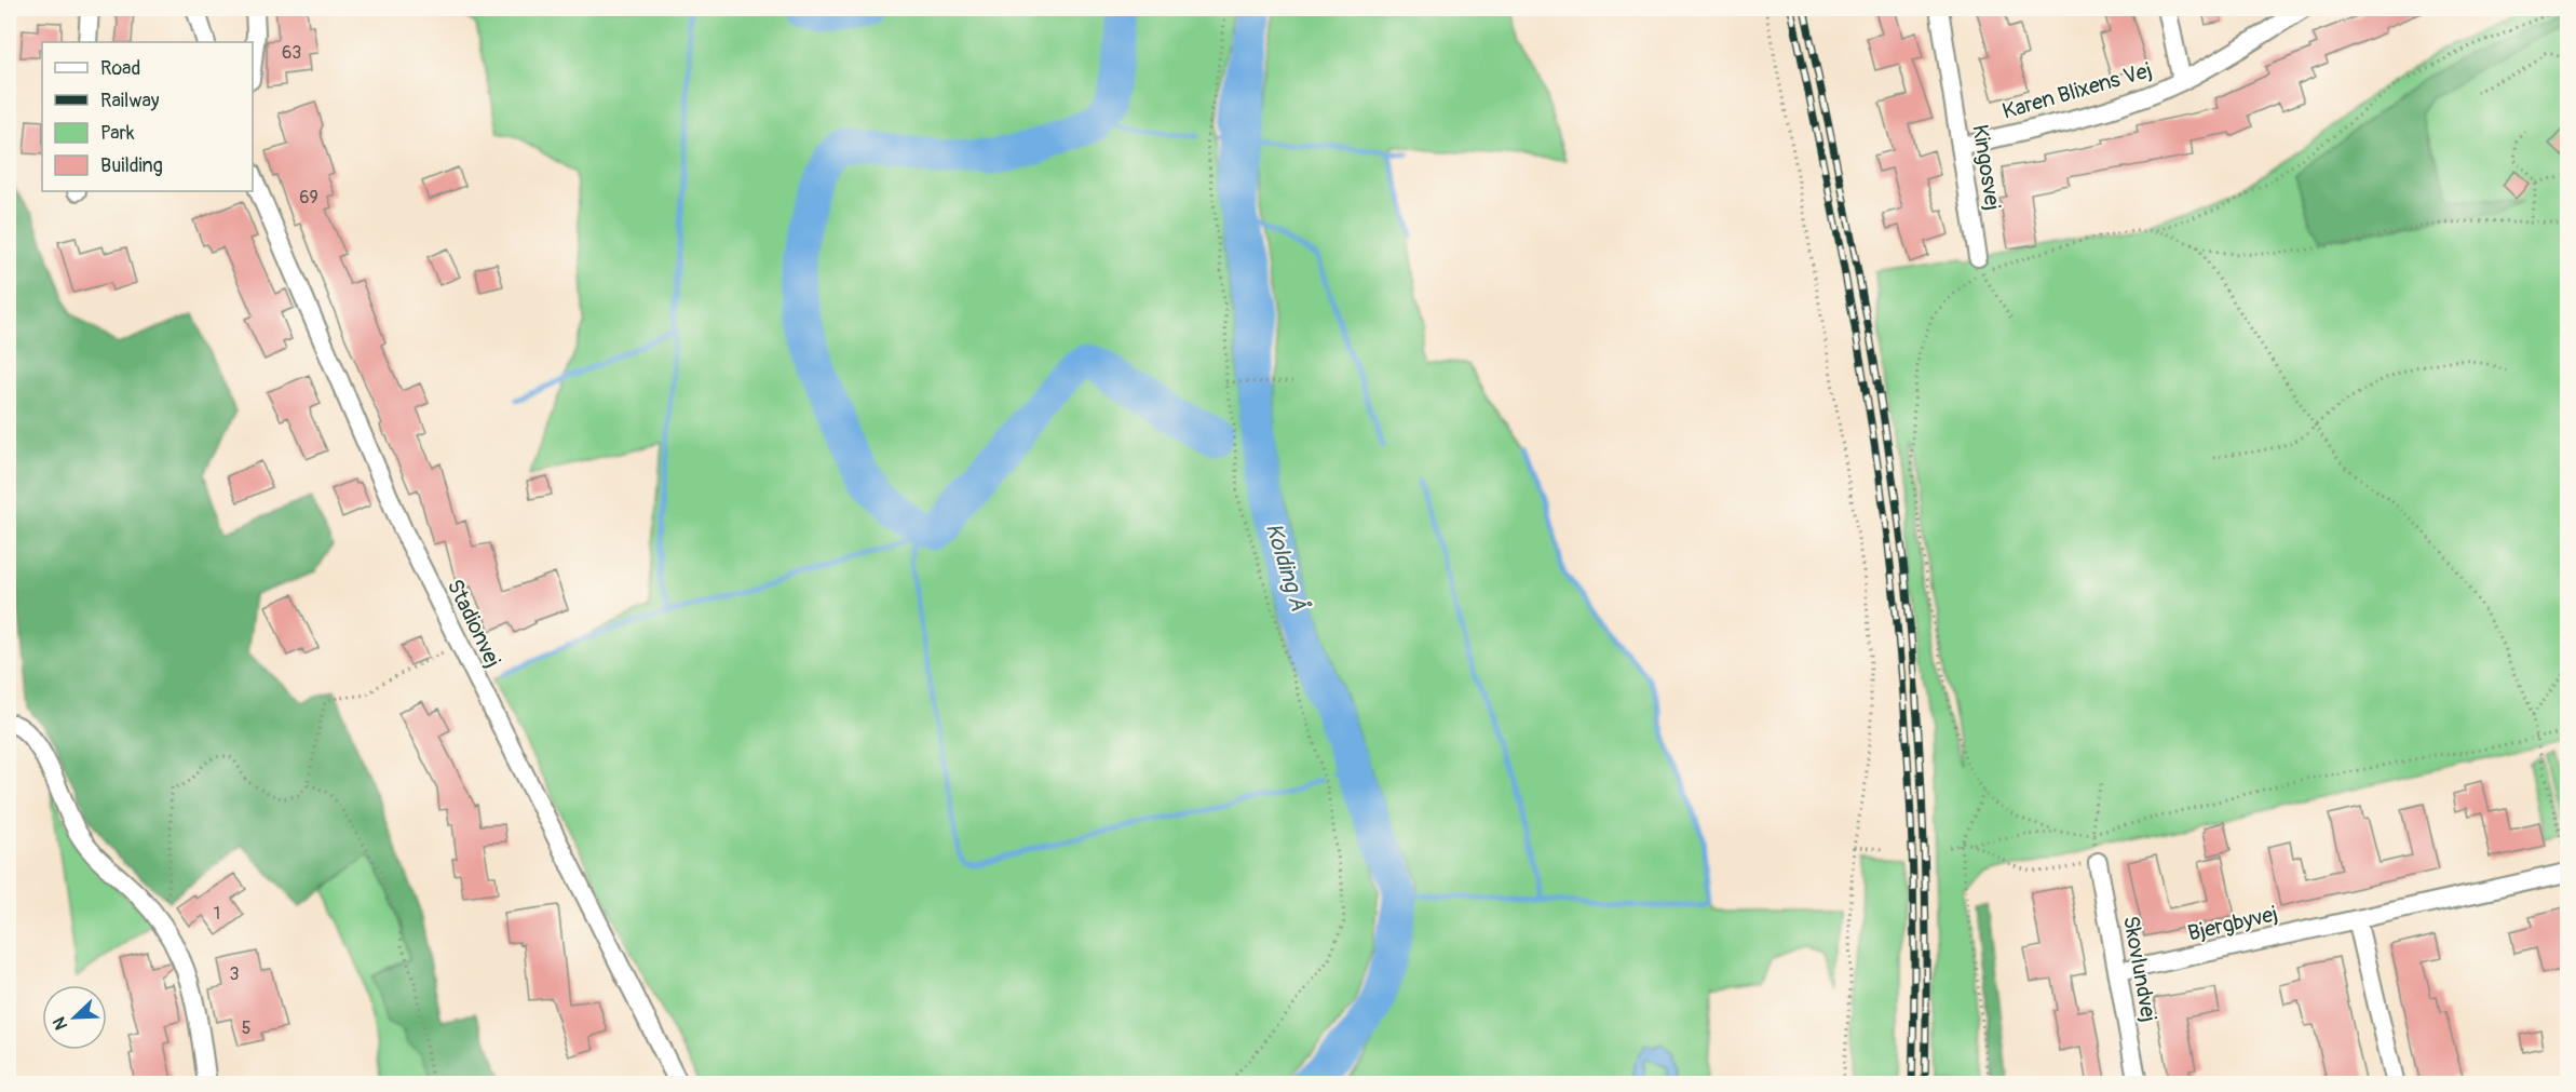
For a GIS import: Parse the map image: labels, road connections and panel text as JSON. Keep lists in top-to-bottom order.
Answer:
{
  "streets": {
    "street": [
      "Karen Blixens Vej",
      "Kingosvej",
      "Stadionvej",
      "Bjergbyvej",
      "Skovlundvej"
    ]
  },
  "crossings": [
    ["Karen Blixens Vej", "Kingosvej"],
    ["Bjergbyvej", "Skovlundvej"]
  ],
  "water": ["Kolding Å"],
  "house_numbers": [
    "63",
    "69",
    "1",
    "3",
    "5"
  ],
  "legend": [
    "Road",
    "Railway",
    "Park",
    "Building"
  ],
  "north": "bottom left"
}
